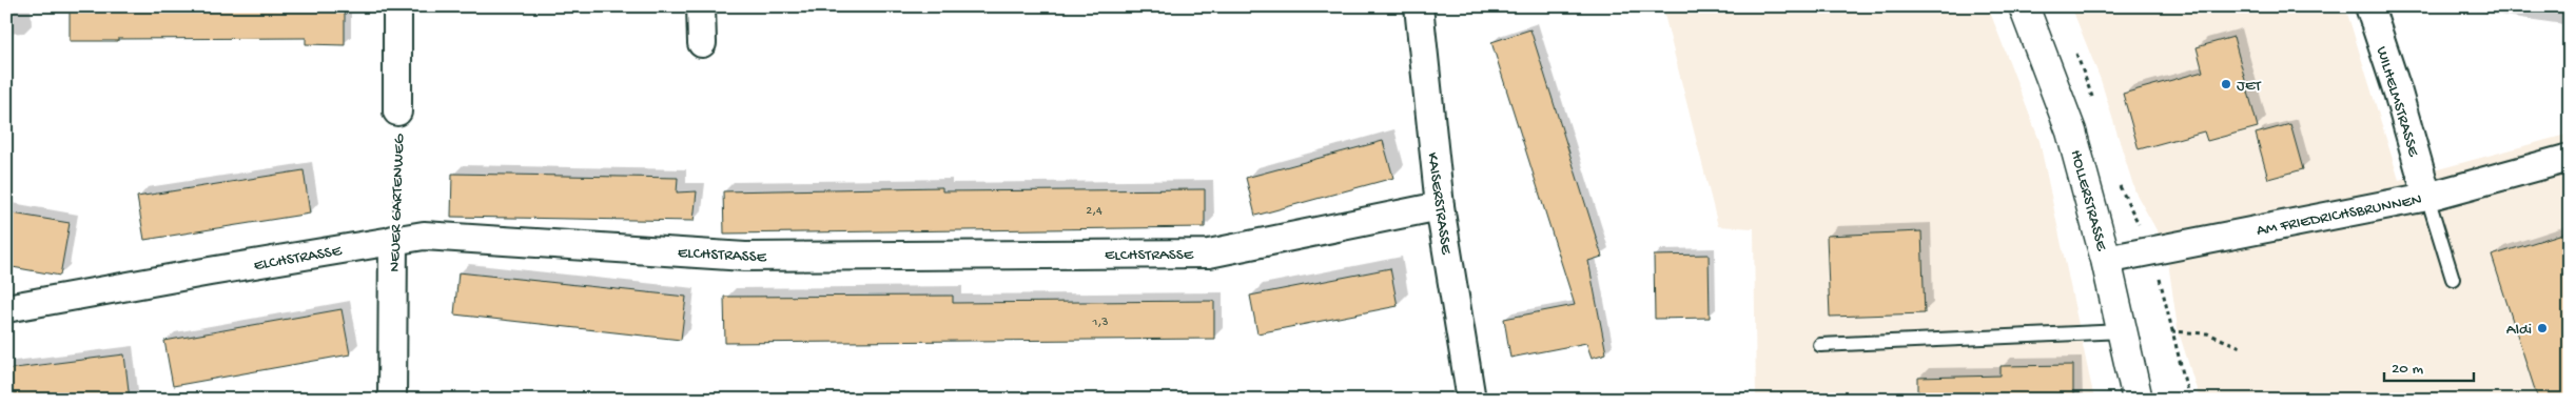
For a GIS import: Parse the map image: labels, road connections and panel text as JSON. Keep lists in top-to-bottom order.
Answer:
{
  "streets": {
    "main road": ["HOLLERSTRASSE"],
    "street": [
      "WILHELMSTRASSE",
      "NEUER GARTENWEG",
      "KAISERSTRASSE",
      "AM FRIEDRICHSBRUNNEN",
      "ELCHSTRASSE"
    ]
  },
  "crossings": [
    ["WILHELMSTRASSE", "AM FRIEDRICHSBRUNNEN"],
    ["HOLLERSTRASSE", "AM FRIEDRICHSBRUNNEN"],
    ["NEUER GARTENWEG", "ELCHSTRASSE"],
    ["KAISERSTRASSE", "ELCHSTRASSE"]
  ],
  "places": ["JET", "Aldi"],
  "house_numbers": ["2,4", "1,3"],
  "scale_bar": "20 m"
}
